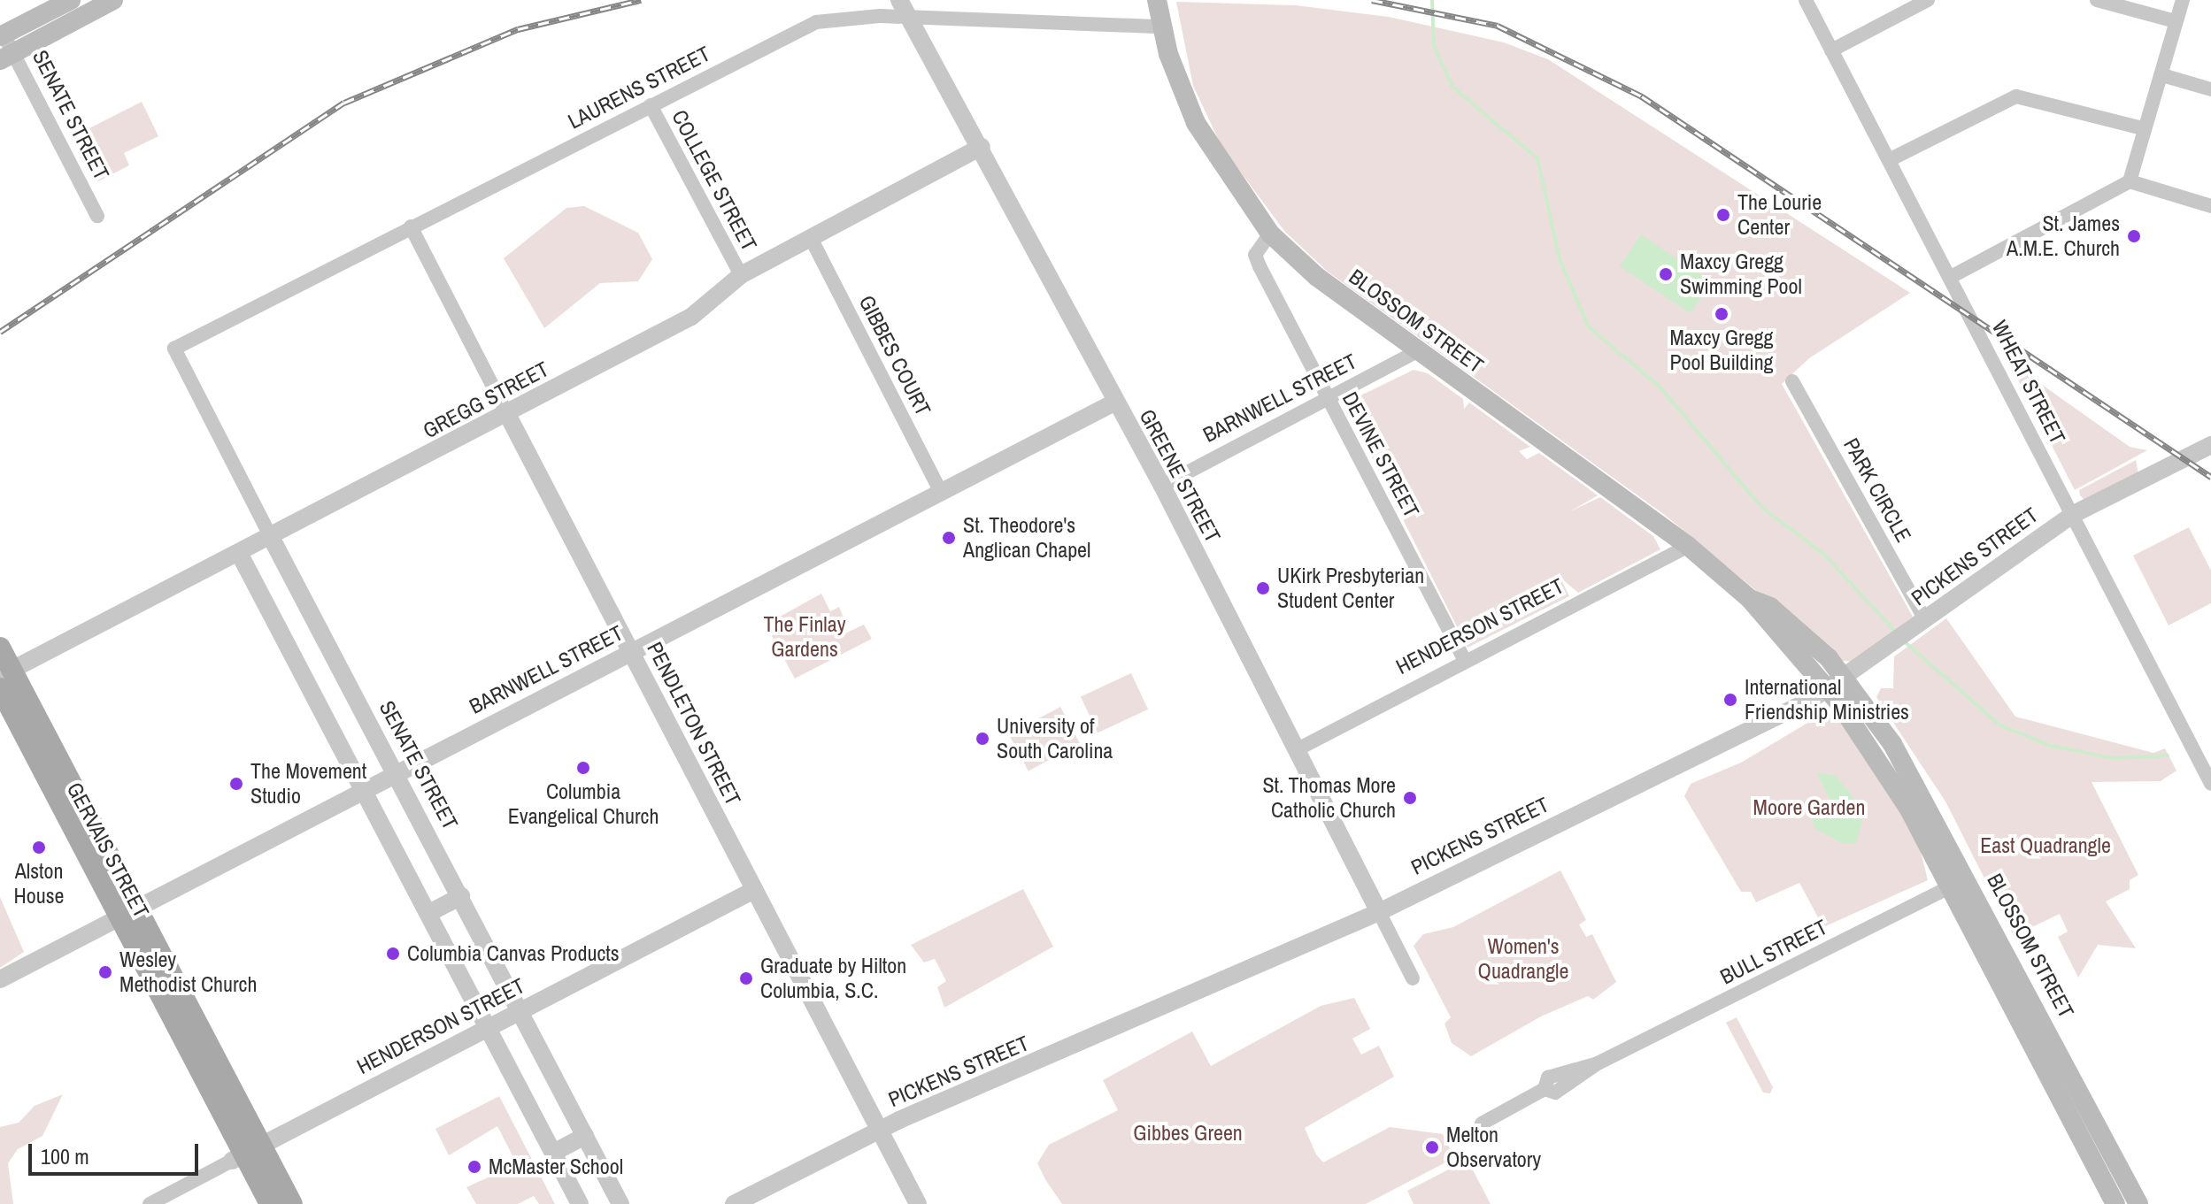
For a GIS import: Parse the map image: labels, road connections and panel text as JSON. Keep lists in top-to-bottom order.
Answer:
{
  "streets": {
    "main road": ["BLOSSOM STREET", "GERVAIS STREET"],
    "street": [
      "LAURENS STREET",
      "SENATE STREET",
      "COLLEGE STREET",
      "GIBBES COURT",
      "WHEAT STREET",
      "BARNWELL STREET",
      "GREGG STREET",
      "DEVINE STREET",
      "GREENE STREET",
      "PARK CIRCLE",
      "PICKENS STREET",
      "HENDERSON STREET",
      "PENDLETON STREET",
      "BULL STREET"
    ]
  },
  "crossings": [
    ["LAURENS STREET", "SENATE STREET"],
    ["LAURENS STREET", "COLLEGE STREET"],
    ["LAURENS STREET", "BLOSSOM STREET"],
    ["LAURENS STREET", "GREENE STREET"],
    ["LAURENS STREET", "PENDLETON STREET"],
    ["SENATE STREET", "BARNWELL STREET"],
    ["SENATE STREET", "GREGG STREET"],
    ["SENATE STREET", "HENDERSON STREET"],
    ["COLLEGE STREET", "GREGG STREET"],
    ["BLOSSOM STREET", "BARNWELL STREET"],
    ["BLOSSOM STREET", "DEVINE STREET"],
    ["BLOSSOM STREET", "PICKENS STREET"],
    ["BLOSSOM STREET", "HENDERSON STREET"],
    ["BLOSSOM STREET", "BULL STREET"],
    ["GIBBES COURT", "BARNWELL STREET"],
    ["GIBBES COURT", "GREGG STREET"],
    ["WHEAT STREET", "PICKENS STREET"],
    ["BARNWELL STREET", "DEVINE STREET"],
    ["BARNWELL STREET", "GREENE STREET"],
    ["BARNWELL STREET", "PENDLETON STREET"],
    ["BARNWELL STREET", "GERVAIS STREET"],
    ["GREGG STREET", "GREENE STREET"],
    ["GREGG STREET", "PENDLETON STREET"],
    ["GREGG STREET", "GERVAIS STREET"],
    ["DEVINE STREET", "HENDERSON STREET"],
    ["GREENE STREET", "PICKENS STREET"],
    ["GREENE STREET", "HENDERSON STREET"],
    ["PARK CIRCLE", "PICKENS STREET"],
    ["PICKENS STREET", "PENDLETON STREET"],
    ["HENDERSON STREET", "PENDLETON STREET"],
    ["HENDERSON STREET", "GERVAIS STREET"]
  ],
  "parks": [
    "The Finlay Gardens",
    "Moore Garden",
    "East Quadrangle",
    "Women's Quadrangle",
    "Gibbes Green"
  ],
  "places": [
    "The Lourie Center",
    "St. James A.M.E. Church",
    "Maxcy Gregg Swimming Pool",
    "Maxcy Gregg Pool Building",
    "St. Theodore's Anglican Chapel",
    "UKirk Presbyterian Student Center",
    "International Friendship Ministries",
    "University of South Carolina",
    "Columbia Evangelical Church",
    "The Movement Studio",
    "St. Thomas More Catholic Church",
    "Alston House",
    "Columbia Canvas Products",
    "Wesley Methodist Church",
    "Graduate by Hilton Columbia, S.C.",
    "Melton Observatory",
    "McMaster School"
  ],
  "scale_bar": "100 m"
}
